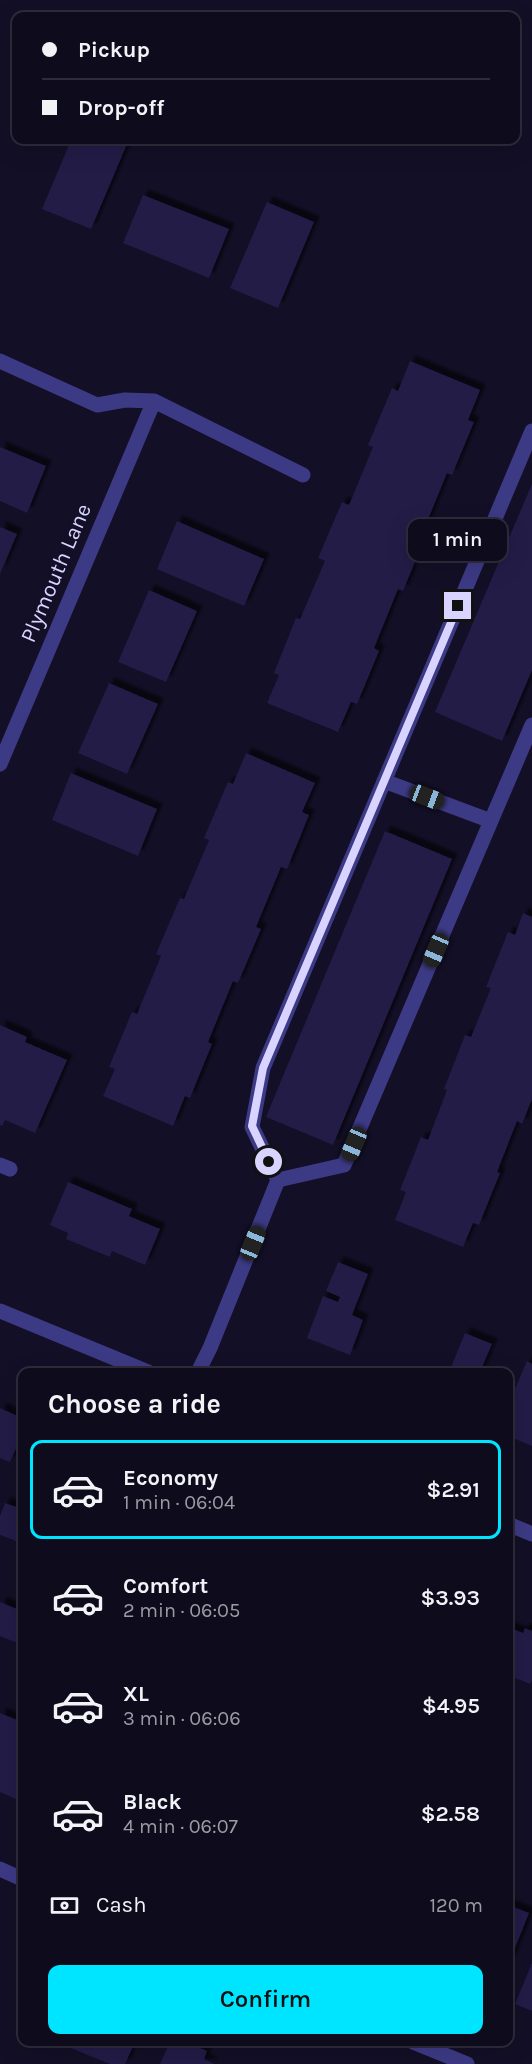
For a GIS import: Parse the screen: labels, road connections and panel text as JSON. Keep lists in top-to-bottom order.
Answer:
{
  "streets": {
    "street": ["Plymouth Lane"]
  },
  "page": {
    "banner": ["Pickup", "Drop-off"],
    "bubble": "1 min",
    "heading": "Choose a ride",
    "list": [
      {
        "name": "Economy",
        "note": "1 min · 06:04",
        "value": "$2.91"
      },
      {
        "name": "Comfort",
        "note": "2 min · 06:05",
        "value": "$3.93"
      },
      {
        "name": "XL",
        "note": "3 min · 06:06",
        "value": "$4.95"
      },
      {
        "name": "Black",
        "note": "4 min · 06:07",
        "value": "$2.58"
      }
    ],
    "pay": ["Cash", "120 m"],
    "buttons": "Confirm"
  }
}
